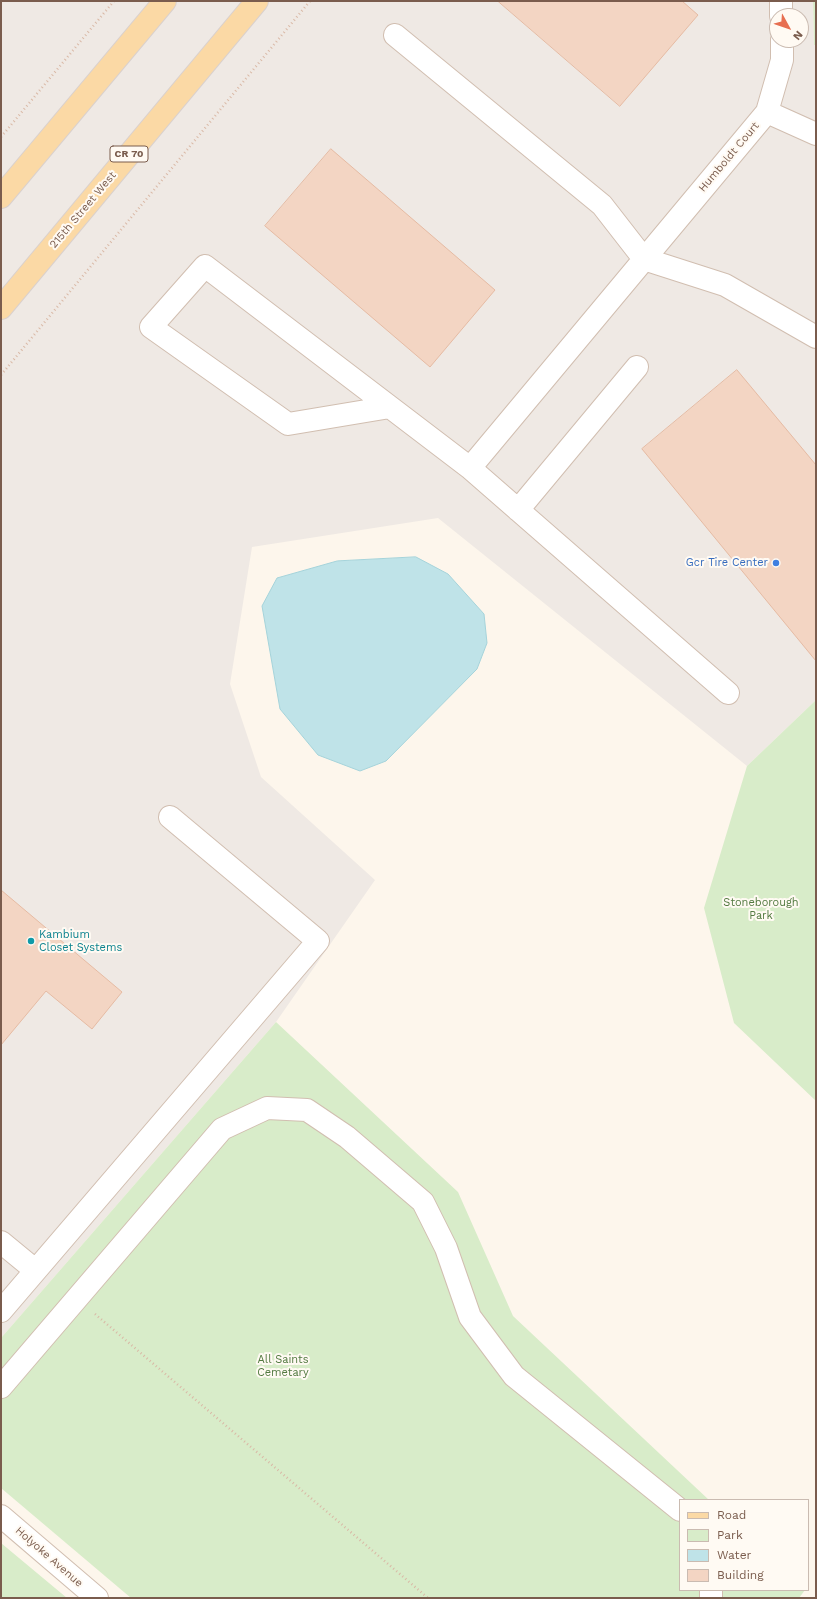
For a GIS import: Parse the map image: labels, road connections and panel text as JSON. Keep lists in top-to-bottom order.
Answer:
{
  "streets": {
    "main road": ["CR 70", "215th Street West"],
    "street": ["Humboldt Court", "Holyoke Avenue"]
  },
  "parks": ["Stoneborough Park", "All Saints Cemetary"],
  "places": ["Gcr Tire Center", "Kambium Closet Systems"],
  "legend": [
    "Road",
    "Park",
    "Water",
    "Building"
  ],
  "north": "bottom right"
}
